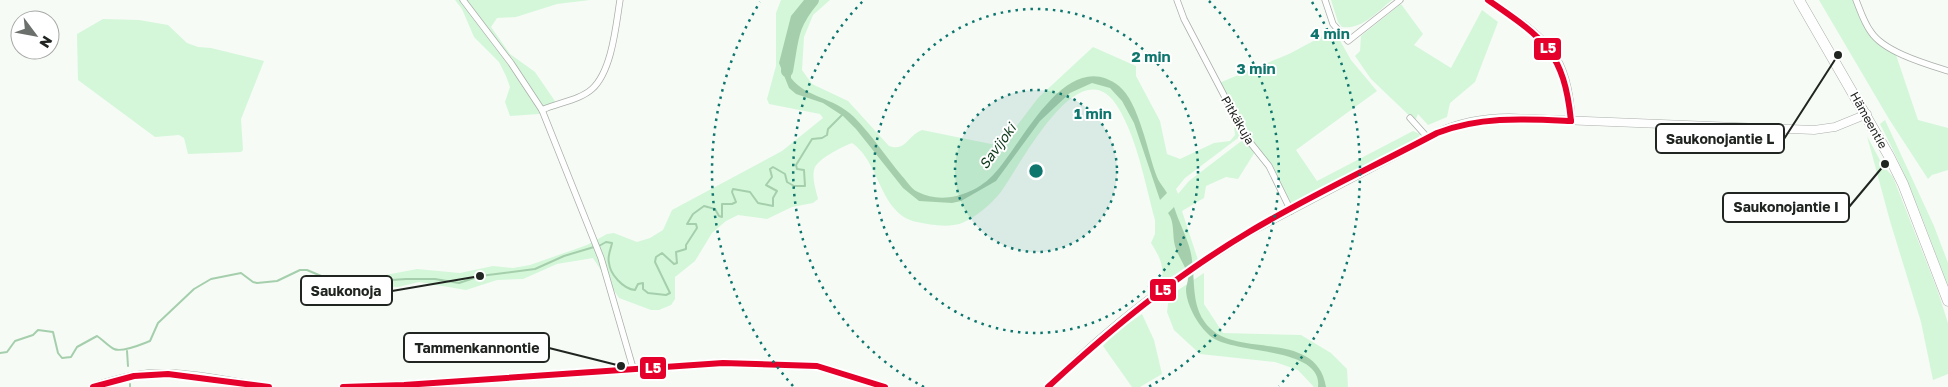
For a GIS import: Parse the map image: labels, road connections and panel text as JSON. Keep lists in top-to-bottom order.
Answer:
{
  "streets": {
    "highway": ["Hämeentie"],
    "street": ["Pitkäkuja"]
  },
  "water": ["Savijoki"],
  "places": [
    "Saukonojantie L",
    "Saukonojantie I",
    "Saukonoja",
    "Tammenkannontie"
  ],
  "lines": ["transit line L5"],
  "north": "bottom right",
  "rings": [
    "4 min",
    "2 min",
    "3 min",
    "1 min"
  ]
}
